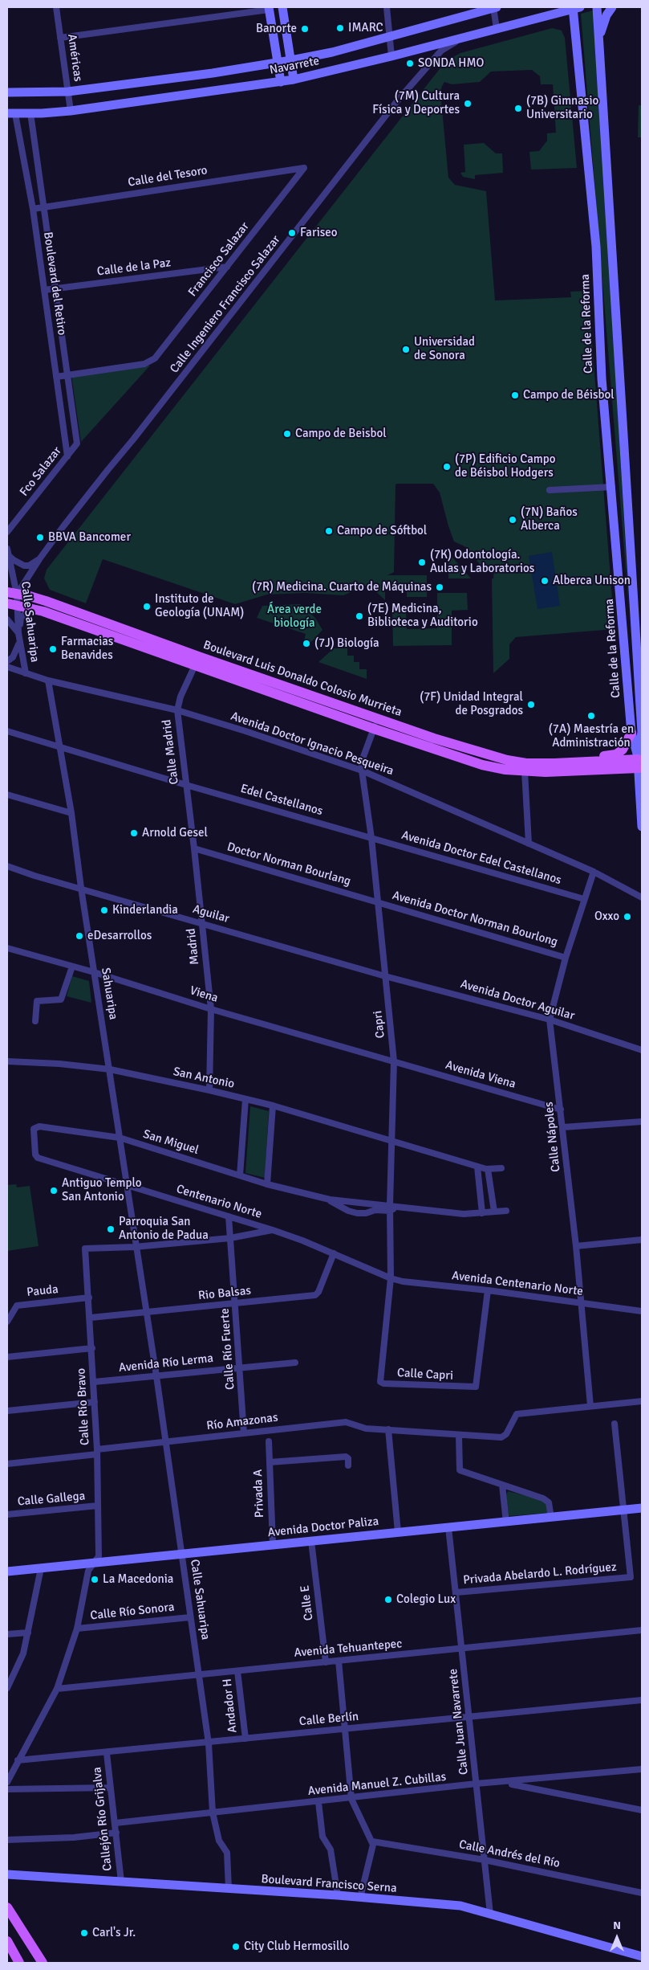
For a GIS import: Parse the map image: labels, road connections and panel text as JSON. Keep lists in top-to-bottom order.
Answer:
{
  "streets": {
    "main road": [
      "Navarrete",
      "Calle de la Reforma",
      "Boulevard Luis Donaldo Colosio Murrieta",
      "Avenida Doctor Paliza",
      "Boulevard Francisco Serna"
    ],
    "street": [
      "Américas",
      "Calle del Tesoro",
      "Francisco Salazar",
      "Calle de la Paz",
      "Boulevard del Retiro",
      "Calle Ingeniero Francisco Salazar",
      "Fco Salazar",
      "Calle Sahuaripa",
      "Avenida Doctor Ignacio Pesqueira",
      "Calle Madrid",
      "Edel Castellanos",
      "Avenida Doctor Edel Castellanos",
      "Doctor Norman Bourlang",
      "Aguilar",
      "Avenida Doctor Norman Bourlong",
      "Madrid",
      "Sahuaripa",
      "Viena",
      "Avenida Doctor Aguilar",
      "Capri",
      "Avenida Viena",
      "San Antonio",
      "Calle Nápoles",
      "San Miguel",
      "Centenario Norte",
      "Avenida Centenario Norte",
      "Pauda",
      "Rio Balsas",
      "Calle Río Fuerte",
      "Avenida Río Lerma",
      "Calle Capri",
      "Calle Río Bravo",
      "Río Amazonas",
      "Privada A",
      "Calle Gallega",
      "Privada Abelardo L. Rodríguez",
      "Calle E",
      "Calle Río Sonora",
      "Avenida Tehuantepec",
      "Andador H",
      "Calle Berlín",
      "Calle Juan Navarrete",
      "Avenida Manuel Z. Cubillas",
      "Callejón Río Grijalva",
      "Calle Andrés del Río"
    ]
  },
  "crossings": [
    ["Américas", "Navarrete"],
    ["Navarrete", "Boulevard del Retiro"],
    ["Navarrete", "Calle Ingeniero Francisco Salazar"],
    ["Navarrete", "Calle de la Reforma"],
    ["Calle del Tesoro", "Francisco Salazar"],
    ["Calle del Tesoro", "Boulevard del Retiro"],
    ["Francisco Salazar", "Calle de la Paz"],
    ["Francisco Salazar", "Boulevard del Retiro"],
    ["Calle de la Paz", "Boulevard del Retiro"],
    ["Boulevard del Retiro", "Fco Salazar"],
    ["Calle Ingeniero Francisco Salazar", "Calle Sahuaripa"],
    ["Calle Ingeniero Francisco Salazar", "Boulevard Luis Donaldo Colosio Murrieta"],
    ["Calle de la Reforma", "Boulevard Luis Donaldo Colosio Murrieta"],
    ["Calle Sahuaripa", "Boulevard Luis Donaldo Colosio Murrieta"],
    ["Calle Sahuaripa", "Avenida Doctor Ignacio Pesqueira"],
    ["Calle Sahuaripa", "Sahuaripa"],
    ["Calle Sahuaripa", "Rio Balsas"],
    ["Calle Sahuaripa", "Avenida Río Lerma"],
    ["Calle Sahuaripa", "Río Amazonas"],
    ["Calle Sahuaripa", "Avenida Doctor Paliza"],
    ["Calle Sahuaripa", "Calle Río Sonora"],
    ["Calle Sahuaripa", "Avenida Tehuantepec"],
    ["Calle Sahuaripa", "Calle Berlín"],
    ["Calle Sahuaripa", "Avenida Manuel Z. Cubillas"],
    ["Calle Sahuaripa", "Boulevard Francisco Serna"],
    ["Boulevard Luis Donaldo Colosio Murrieta", "Calle Madrid"],
    ["Avenida Doctor Ignacio Pesqueira", "Calle Madrid"],
    ["Avenida Doctor Ignacio Pesqueira", "Sahuaripa"],
    ["Avenida Doctor Ignacio Pesqueira", "Capri"],
    ["Avenida Doctor Ignacio Pesqueira", "Calle Nápoles"],
    ["Calle Madrid", "Edel Castellanos"],
    ["Calle Madrid", "Doctor Norman Bourlang"],
    ["Calle Madrid", "Madrid"],
    ["Edel Castellanos", "Avenida Doctor Edel Castellanos"],
    ["Edel Castellanos", "Capri"],
    ["Avenida Doctor Edel Castellanos", "Capri"],
    ["Avenida Doctor Edel Castellanos", "Calle Nápoles"],
    ["Doctor Norman Bourlang", "Avenida Doctor Norman Bourlong"],
    ["Doctor Norman Bourlang", "Madrid"],
    ["Doctor Norman Bourlang", "Capri"],
    ["Aguilar", "Madrid"],
    ["Aguilar", "Sahuaripa"],
    ["Aguilar", "Avenida Doctor Aguilar"],
    ["Aguilar", "Capri"],
    ["Avenida Doctor Norman Bourlong", "Capri"],
    ["Avenida Doctor Norman Bourlong", "Calle Nápoles"],
    ["Madrid", "Viena"],
    ["Madrid", "San Antonio"],
    ["Sahuaripa", "Viena"],
    ["Sahuaripa", "San Antonio"],
    ["Sahuaripa", "San Miguel"],
    ["Sahuaripa", "Centenario Norte"],
    ["Sahuaripa", "Rio Balsas"],
    ["Sahuaripa", "Calle Río Bravo"],
    ["Viena", "Capri"],
    ["Viena", "Avenida Viena"],
    ["Avenida Doctor Aguilar", "Capri"],
    ["Avenida Doctor Aguilar", "Calle Nápoles"],
    ["Capri", "Avenida Viena"],
    ["Capri", "San Antonio"],
    ["Capri", "San Miguel"],
    ["Capri", "Centenario Norte"],
    ["Capri", "Avenida Centenario Norte"],
    ["Capri", "Calle Capri"],
    ["Avenida Viena", "Calle Nápoles"],
    ["Calle Nápoles", "Avenida Centenario Norte"],
    ["San Miguel", "Centenario Norte"],
    ["Centenario Norte", "Avenida Centenario Norte"],
    ["Centenario Norte", "Rio Balsas"],
    ["Centenario Norte", "Calle Río Fuerte"],
    ["Centenario Norte", "Calle Capri"],
    ["Avenida Centenario Norte", "Calle Capri"],
    ["Pauda", "Calle Río Bravo"],
    ["Rio Balsas", "Calle Río Fuerte"],
    ["Rio Balsas", "Calle Río Bravo"],
    ["Calle Río Fuerte", "Avenida Río Lerma"],
    ["Calle Río Fuerte", "Río Amazonas"],
    ["Avenida Río Lerma", "Calle Río Bravo"],
    ["Calle Río Bravo", "Río Amazonas"],
    ["Calle Río Bravo", "Calle Gallega"],
    ["Calle Río Bravo", "Avenida Doctor Paliza"],
    ["Calle Río Bravo", "Calle Río Sonora"],
    ["Calle Río Bravo", "Avenida Tehuantepec"],
    ["Calle Río Bravo", "Calle Berlín"],
    ["Privada A", "Avenida Doctor Paliza"],
    ["Avenida Doctor Paliza", "Privada Abelardo L. Rodríguez"],
    ["Avenida Doctor Paliza", "Calle E"],
    ["Avenida Doctor Paliza", "Calle Juan Navarrete"],
    ["Privada Abelardo L. Rodríguez", "Calle Juan Navarrete"],
    ["Calle E", "Avenida Tehuantepec"],
    ["Avenida Tehuantepec", "Andador H"],
    ["Avenida Tehuantepec", "Calle Juan Navarrete"],
    ["Andador H", "Calle Berlín"],
    ["Calle Berlín", "Calle Juan Navarrete"],
    ["Calle Berlín", "Callejón Río Grijalva"],
    ["Calle Juan Navarrete", "Avenida Manuel Z. Cubillas"],
    ["Calle Juan Navarrete", "Calle Andrés del Río"],
    ["Calle Juan Navarrete", "Boulevard Francisco Serna"],
    ["Avenida Manuel Z. Cubillas", "Callejón Río Grijalva"],
    ["Callejón Río Grijalva", "Boulevard Francisco Serna"]
  ],
  "parks": ["Área verde biología"],
  "places": [
    "IMARC",
    "Banorte",
    "SONDA HMO",
    "(7M) Cultura Física y Deportes",
    "(7B) Gimnasio Universitario",
    "Fariseo",
    "Universidad de Sonora",
    "Campo de Béisbol",
    "Campo de Beisbol",
    "(7P) Edificio Campo de Béisbol Hodgers",
    "(7N) Baños Alberca",
    "Campo de Sóftbol",
    "BBVA Bancomer",
    "(7K) Odontología. Aulas y Laboratorios",
    "Alberca Unison",
    "(7R) Medicina. Cuarto de Máquinas",
    "Instituto de Geología (UNAM)",
    "(7E) Medicina, Biblioteca y Auditorio",
    "(7J) Biología",
    "Farmacias Benavides",
    "(7F) Unidad Integral de Posgrados",
    "(7A) Maestría en Administración",
    "Arnold Gesel",
    "Kinderlandia",
    "Oxxo",
    "eDesarrollos",
    "Antiguo Templo San Antonio",
    "Parroquia San Antonio de Padua",
    "La Macedonia",
    "Colegio Lux",
    "Carl's Jr.",
    "City Club Hermosillo"
  ],
  "north": "top"
}
